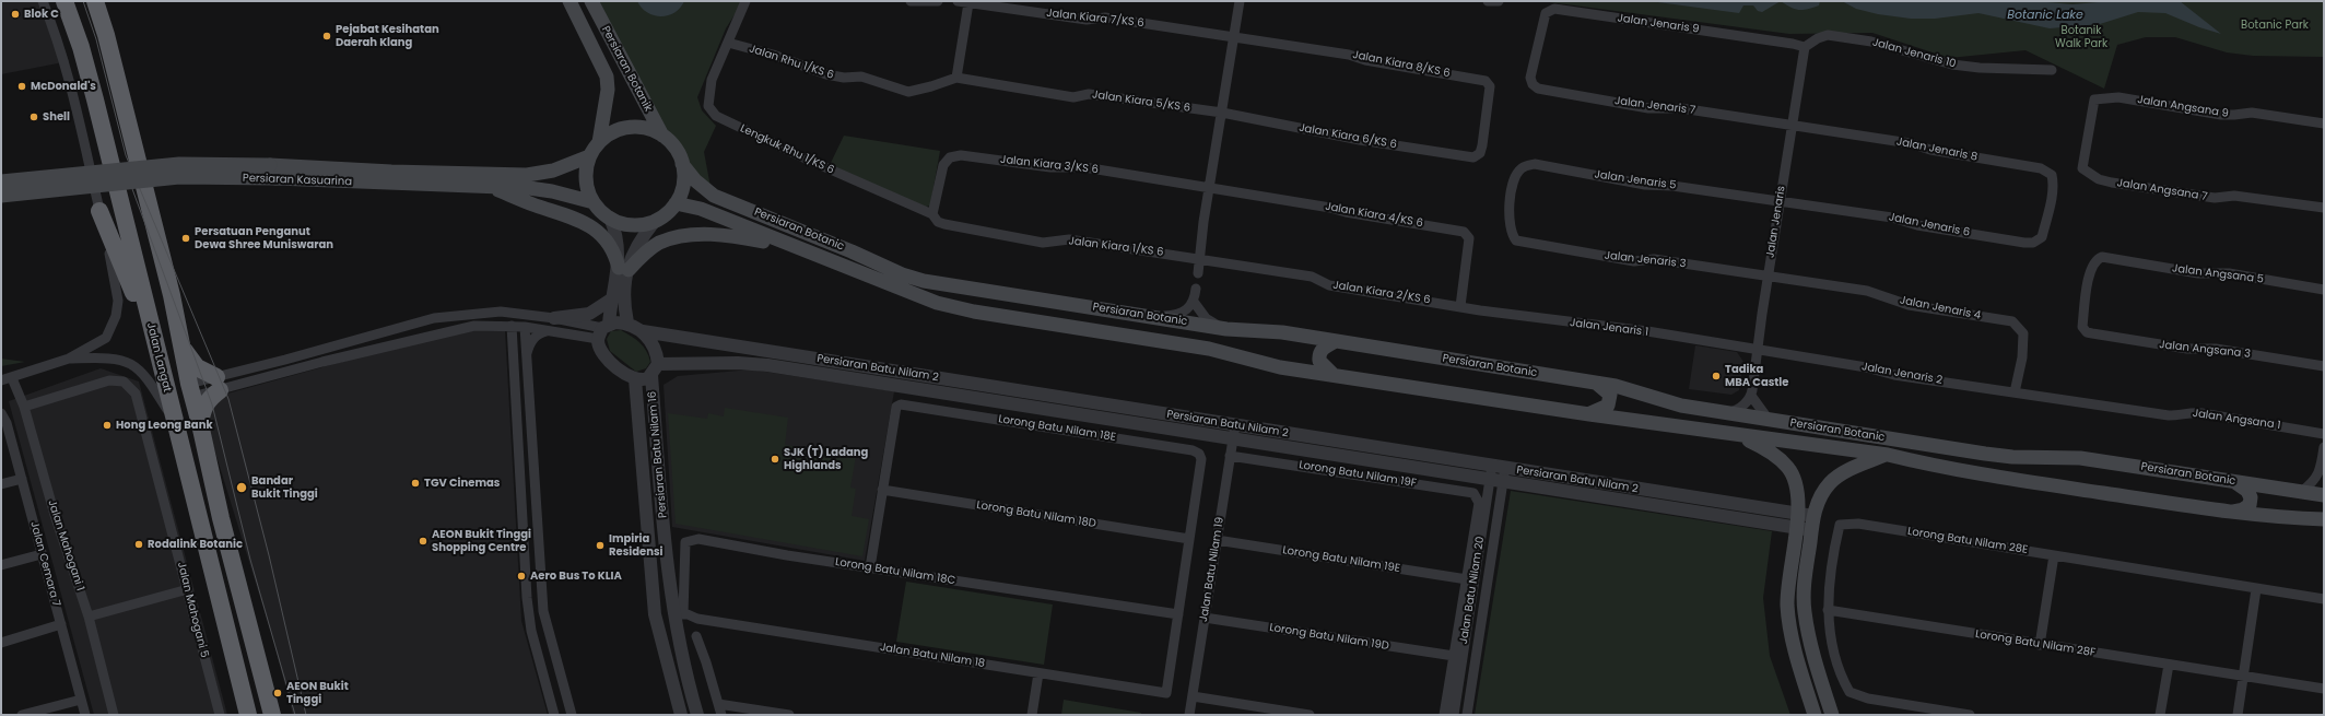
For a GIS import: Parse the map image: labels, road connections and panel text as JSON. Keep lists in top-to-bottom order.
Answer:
{
  "streets": {
    "highway": ["Jalan Langat"],
    "main road": ["Persiaran Botanik", "Persiaran Kasuarina", "Persiaran Botanic"],
    "street": [
      "Jalan Kiara 7/KS 6",
      "Jalan Jenaris 9",
      "Jalan Jenaris 10",
      "Jalan Rhu 1/KS 6",
      "Jalan Kiara 8/KS 6",
      "Jalan Kiara 5/KS 6",
      "Jalan Jenaris 7",
      "Jalan Angsana 9",
      "Jalan Kiara 6/KS 6",
      "Lengkuk Rhu 1/KS 6",
      "Jalan Jenaris 8",
      "Jalan Kiara 3/KS 6",
      "Jalan Jenaris 5",
      "Jalan Angsana 7",
      "Jalan Kiara 4/KS 6",
      "Jalan Jenaris",
      "Jalan Jenaris 6",
      "Jalan Kiara 1/KS 6",
      "Jalan Jenaris 3",
      "Jalan Angsana 5",
      "Jalan Kiara 2/KS 6",
      "Jalan Jenaris 4",
      "Jalan Jenaris 1",
      "Jalan Angsana 3",
      "Persiaran Batu Nilam 2",
      "Jalan Jenaris 2",
      "Jalan Angsana 1",
      "Lorong Batu Nilam 18E",
      "Persiaran Batu Nilam 16",
      "Lorong Batu Nilam 19F",
      "Lorong Batu Nilam 18D",
      "Lorong Batu Nilam 28E",
      "Jalan Mahogani 1",
      "Lorong Batu Nilam 19E",
      "Jalan Cemara 7",
      "Jalan Batu Nilam 19",
      "Lorong Batu Nilam 18C",
      "Jalan Batu Nilam 20",
      "Jalan Mahogani 5",
      "Lorong Batu Nilam 19D",
      "Lorong Batu Nilam 28F",
      "Jalan Batu Nilam 18"
    ]
  },
  "crossings": [
    ["Jalan Kiara 7/KS 6", "Jalan Kiara 8/KS 6"],
    ["Jalan Jenaris 9", "Jalan Jenaris 10"],
    ["Jalan Jenaris 9", "Jalan Jenaris 7"],
    ["Jalan Jenaris 9", "Jalan Jenaris"],
    ["Jalan Jenaris 10", "Jalan Jenaris"],
    ["Jalan Rhu 1/KS 6", "Jalan Kiara 5/KS 6"],
    ["Jalan Rhu 1/KS 6", "Lengkuk Rhu 1/KS 6"],
    ["Jalan Kiara 8/KS 6", "Jalan Kiara 6/KS 6"],
    ["Persiaran Botanik", "Persiaran Kasuarina"],
    ["Persiaran Botanik", "Persiaran Botanic"],
    ["Jalan Kiara 5/KS 6", "Jalan Kiara 6/KS 6"],
    ["Jalan Jenaris 7", "Jalan Jenaris 8"],
    ["Jalan Jenaris 7", "Jalan Jenaris"],
    ["Jalan Angsana 9", "Jalan Angsana 7"],
    ["Lengkuk Rhu 1/KS 6", "Jalan Kiara 3/KS 6"],
    ["Lengkuk Rhu 1/KS 6", "Jalan Kiara 1/KS 6"],
    ["Jalan Jenaris 8", "Jalan Jenaris"],
    ["Jalan Jenaris 8", "Jalan Jenaris 6"],
    ["Jalan Kiara 3/KS 6", "Jalan Kiara 4/KS 6"],
    ["Jalan Kiara 3/KS 6", "Jalan Kiara 1/KS 6"],
    ["Persiaran Kasuarina", "Persiaran Botanic"],
    ["Jalan Jenaris 5", "Jalan Jenaris"],
    ["Jalan Jenaris 5", "Jalan Jenaris 6"],
    ["Jalan Jenaris 5", "Jalan Jenaris 3"],
    ["Jalan Kiara 4/KS 6", "Jalan Kiara 2/KS 6"],
    ["Jalan Kiara 4/KS 6", "Jalan Jenaris 1"],
    ["Jalan Jenaris", "Jalan Jenaris 6"],
    ["Jalan Jenaris", "Jalan Jenaris 3"],
    ["Jalan Jenaris", "Jalan Jenaris 4"],
    ["Jalan Jenaris", "Jalan Jenaris 1"],
    ["Jalan Jenaris", "Jalan Jenaris 2"],
    ["Jalan Kiara 1/KS 6", "Jalan Kiara 2/KS 6"],
    ["Jalan Jenaris 3", "Jalan Jenaris 4"],
    ["Jalan Angsana 5", "Jalan Angsana 3"],
    ["Jalan Kiara 2/KS 6", "Jalan Jenaris 1"],
    ["Jalan Jenaris 4", "Jalan Jenaris 2"],
    ["Jalan Jenaris 1", "Jalan Jenaris 2"],
    ["Persiaran Batu Nilam 2", "Persiaran Batu Nilam 16"],
    ["Persiaran Batu Nilam 2", "Jalan Batu Nilam 19"],
    ["Persiaran Batu Nilam 2", "Jalan Batu Nilam 20"],
    ["Jalan Jenaris 2", "Jalan Angsana 1"],
    ["Lorong Batu Nilam 18E", "Lorong Batu Nilam 18D"],
    ["Persiaran Batu Nilam 16", "Lorong Batu Nilam 18C"],
    ["Persiaran Batu Nilam 16", "Jalan Batu Nilam 18"],
    ["Lorong Batu Nilam 19F", "Lorong Batu Nilam 19E"],
    ["Lorong Batu Nilam 19F", "Jalan Batu Nilam 19"],
    ["Lorong Batu Nilam 28E", "Lorong Batu Nilam 28F"],
    ["Jalan Mahogani 1", "Jalan Mahogani 5"],
    ["Lorong Batu Nilam 19E", "Jalan Batu Nilam 19"],
    ["Jalan Batu Nilam 19", "Lorong Batu Nilam 19D"],
    ["Lorong Batu Nilam 18C", "Jalan Batu Nilam 18"]
  ],
  "water": ["Botanic Lake"],
  "parks": ["Botanic Park", "Botanik Walk Park"],
  "places": [
    "Blok C",
    "Pejabat Kesihatan Daerah Klang",
    "McDonald's",
    "Shell",
    "Persatuan Penganut Dewa Shree Muniswaran",
    "Tadika MBA Castle",
    "Hong Leong Bank",
    "SJK (T) Ladang Highlands",
    "TGV Cinemas",
    "Bandar Bukit Tinggi",
    "AEON Bukit Tinggi Shopping Centre",
    "Rodalink Botanic",
    "Impiria Residensi",
    "Aero Bus To KLIA",
    "AEON Bukit Tinggi"
  ]
}
